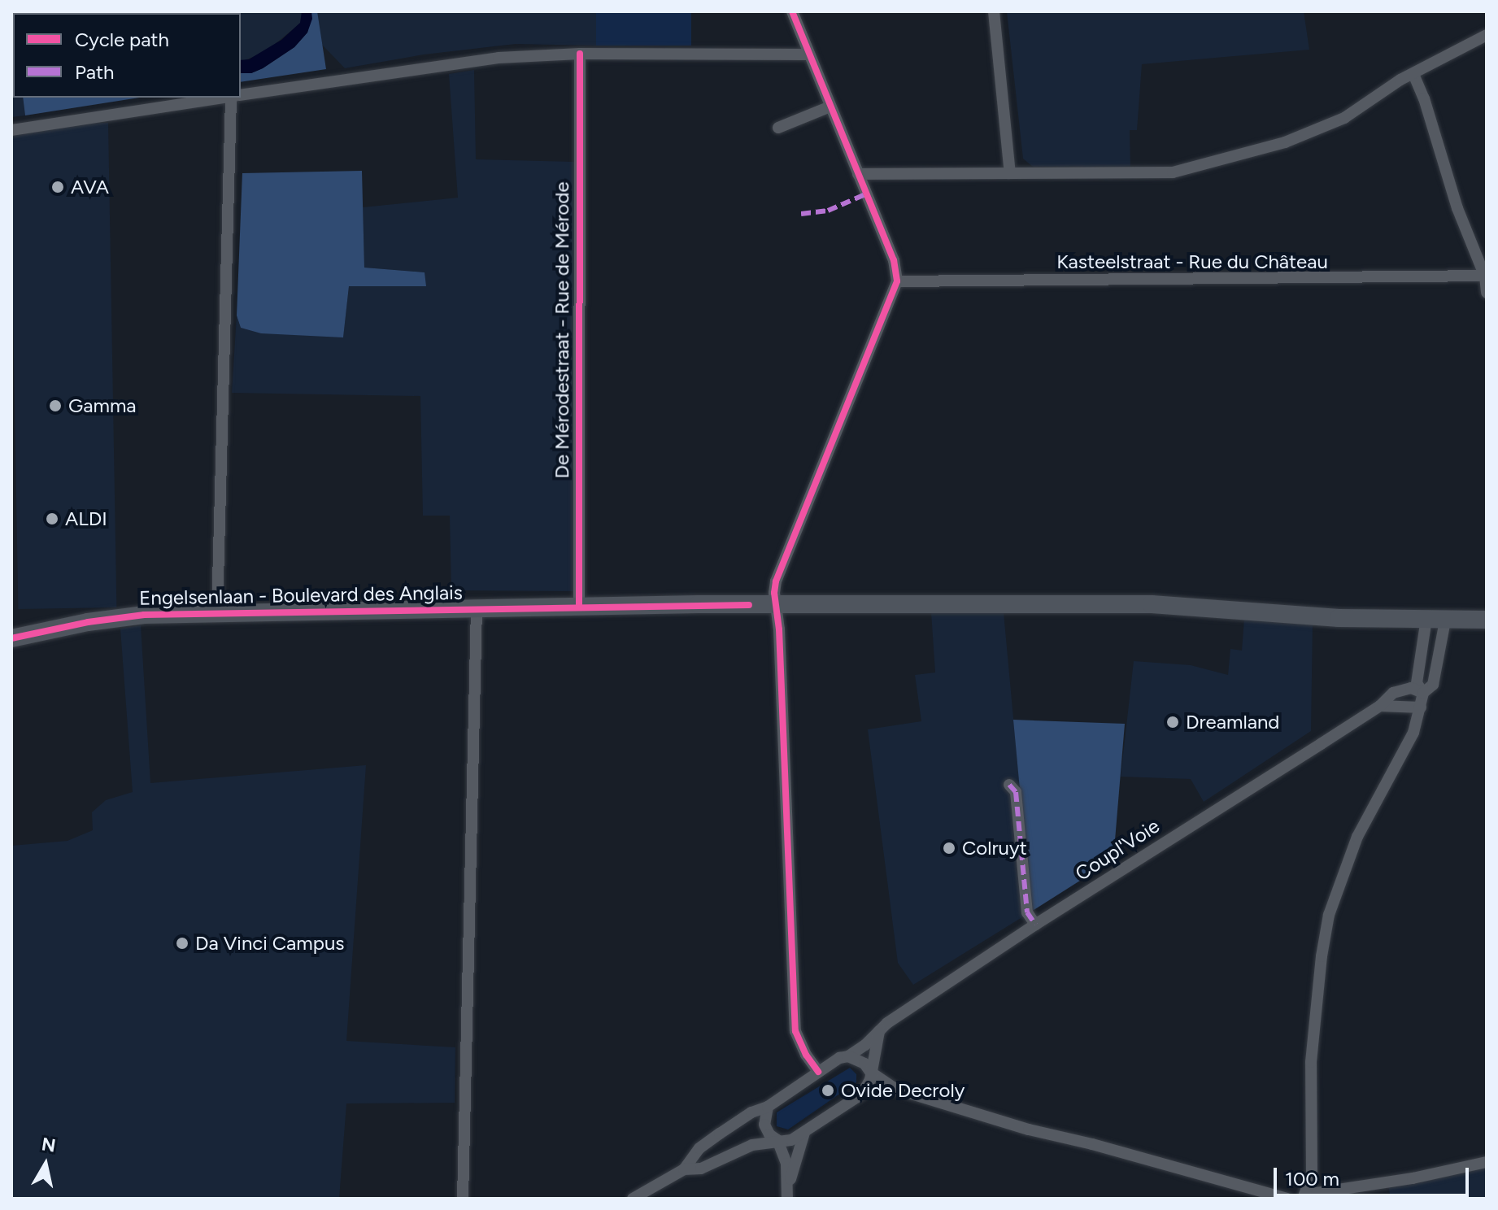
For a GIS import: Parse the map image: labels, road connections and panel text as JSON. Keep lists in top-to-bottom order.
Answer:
{
  "streets": {
    "street": [
      "Kasteelstraat - Rue du Château",
      "De Mérodestraat - Rue de Mérode",
      "Engelsenlaan - Boulevard des Anglais",
      "Coupl'Voie"
    ]
  },
  "crossings": [
    ["De Mérodestraat - Rue de Mérode", "Engelsenlaan - Boulevard des Anglais"]
  ],
  "places": [
    "AVA",
    "Gamma",
    "ALDI",
    "Dreamland",
    "Colruyt",
    "Da Vinci Campus",
    "Ovide Decroly"
  ],
  "legend": ["Cycle path", "Path"],
  "scale_bar": "100 m",
  "north": "top"
}
